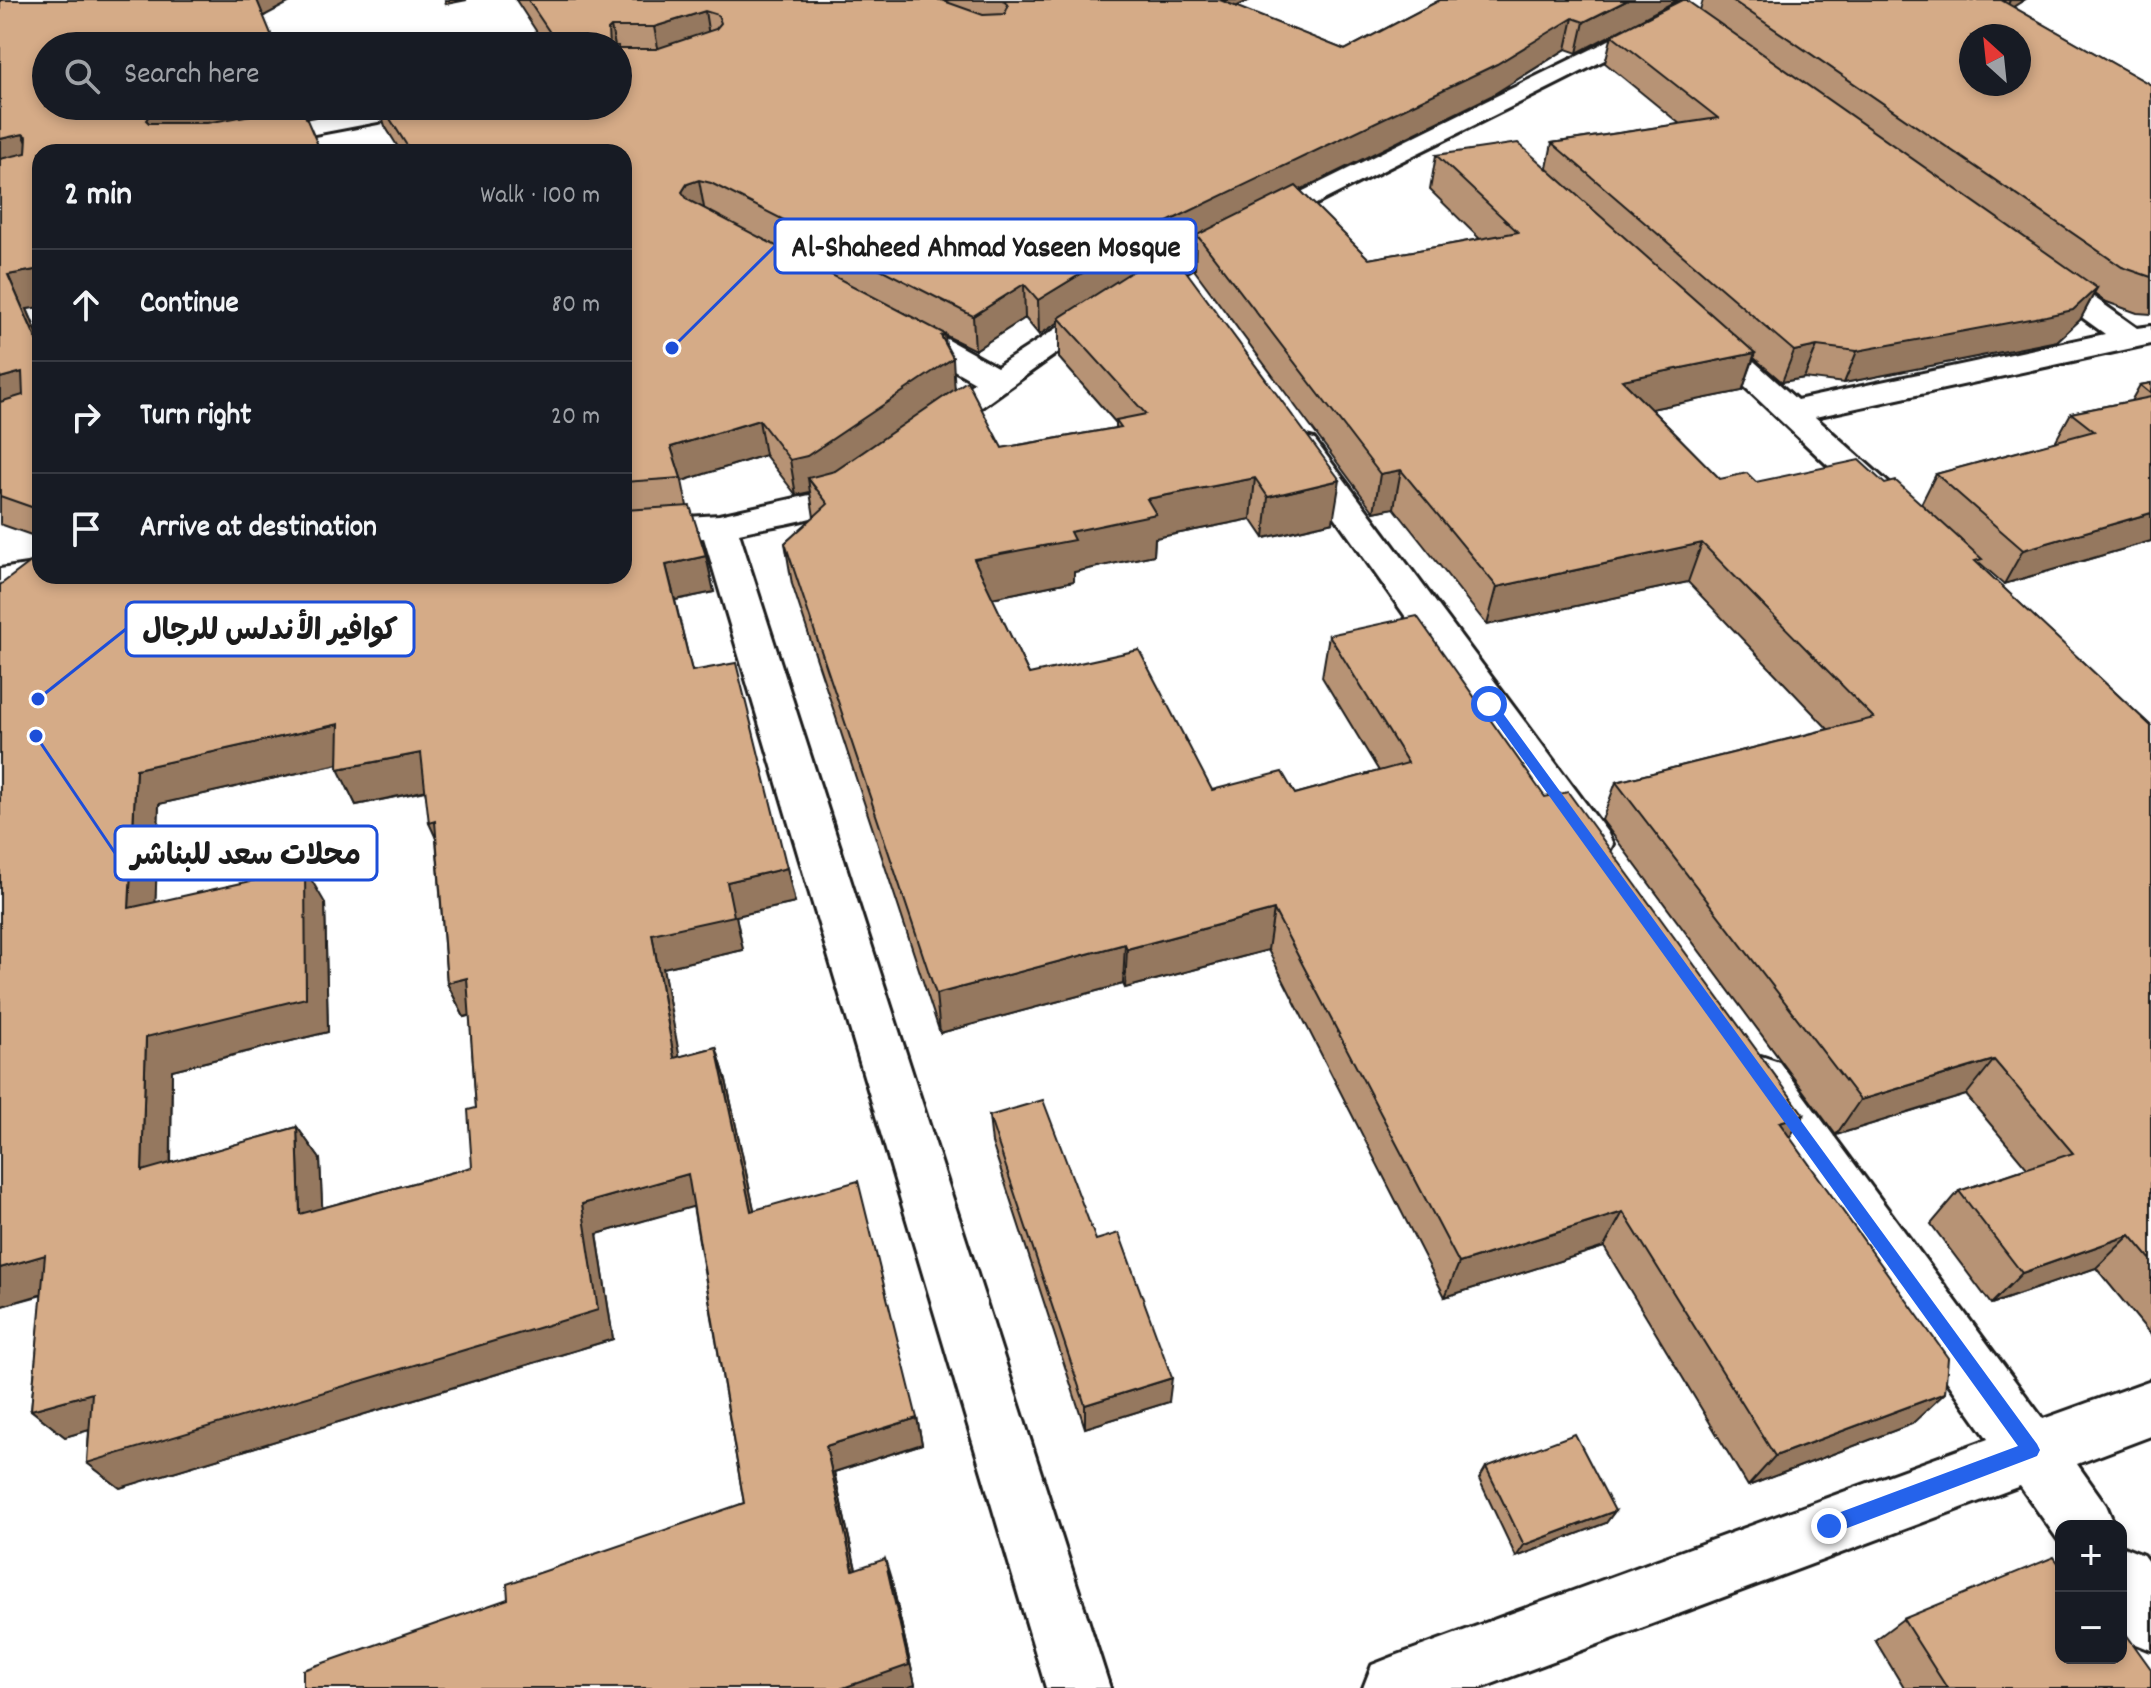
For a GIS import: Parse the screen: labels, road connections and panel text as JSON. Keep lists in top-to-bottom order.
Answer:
{
  "places": ["Al-Shaheed Ahmad Yaseen Mosque", "كوافير الأندلس للرجال", "محلات سعد للبناشر"],
  "north": "top left",
  "page": {
    "search": "Search here",
    "heading": ["2 min", "Walk · 100 m"],
    "list": [
      ["Continue", "80 m"],
      ["Turn right", "20 m"],
      "Arrive at destination"
    ],
    "map_buttons": ["+", "−"]
  }
}
